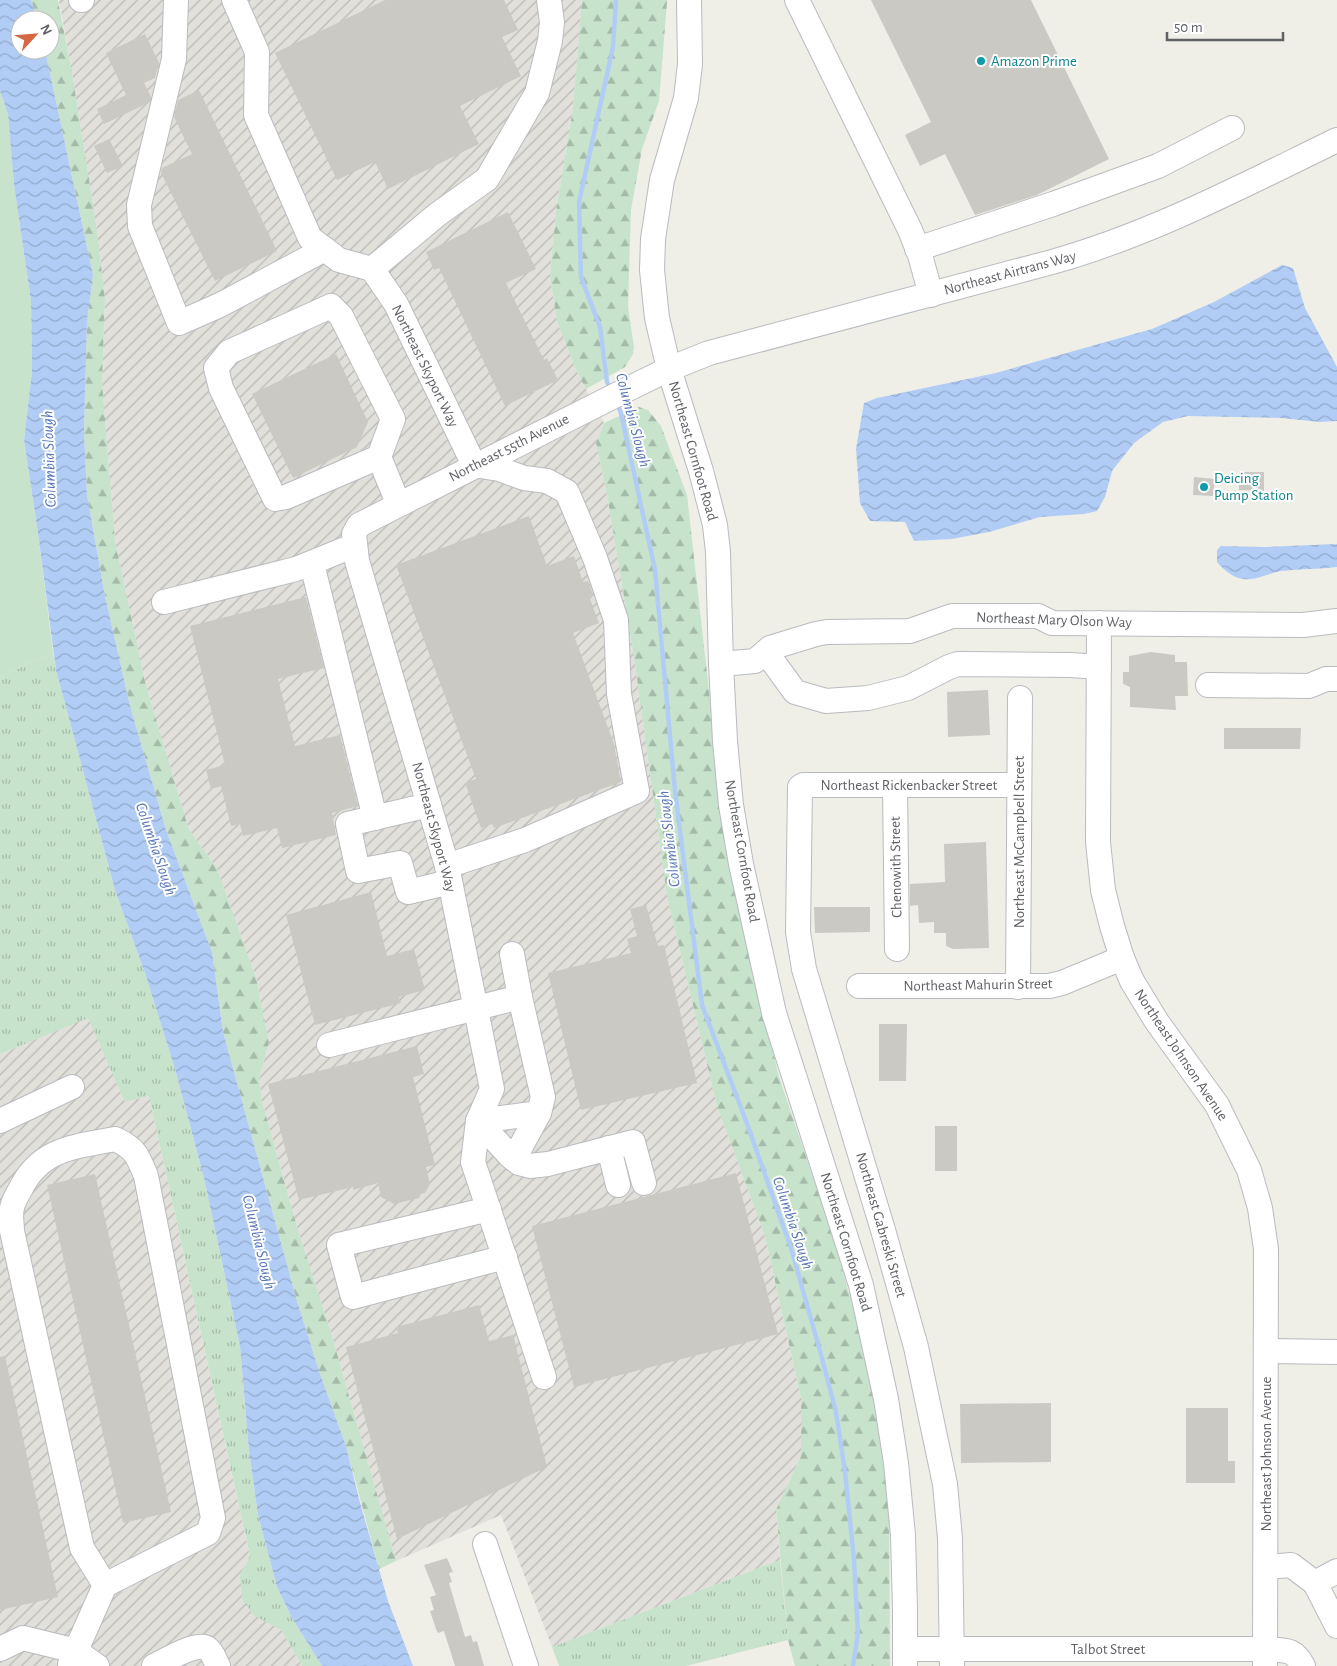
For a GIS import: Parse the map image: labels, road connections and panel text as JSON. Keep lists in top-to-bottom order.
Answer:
{
  "streets": {
    "street": [
      "Northeast Airtrans Way",
      "Northeast Skyport Way",
      "Northeast 55th Avenue",
      "Northeast Cornfoot Road",
      "Northeast Mary Olson Way",
      "Northeast Rickenbacker Street",
      "Northeast McCampbell Street",
      "Chenowith Street",
      "Northeast Mahurin Street",
      "Northeast Johnson Avenue",
      "Northeast Gabreski Street",
      "Talbot Street"
    ]
  },
  "crossings": [
    ["Northeast Airtrans Way", "Northeast 55th Avenue"],
    ["Northeast Airtrans Way", "Northeast Cornfoot Road"],
    ["Northeast Skyport Way", "Northeast 55th Avenue"],
    ["Northeast 55th Avenue", "Northeast Cornfoot Road"],
    ["Northeast Cornfoot Road", "Northeast Mary Olson Way"],
    ["Northeast Cornfoot Road", "Talbot Street"],
    ["Northeast Mary Olson Way", "Northeast Johnson Avenue"],
    ["Northeast Rickenbacker Street", "Northeast McCampbell Street"],
    ["Northeast Rickenbacker Street", "Chenowith Street"],
    ["Northeast Rickenbacker Street", "Northeast Gabreski Street"],
    ["Northeast McCampbell Street", "Northeast Mahurin Street"],
    ["Northeast Mahurin Street", "Northeast Johnson Avenue"],
    ["Northeast Johnson Avenue", "Talbot Street"],
    ["Northeast Gabreski Street", "Talbot Street"]
  ],
  "water": ["Columbia Slough"],
  "places": ["Amazon Prime", "Deicing Pump Station"],
  "scale_bar": "50 m",
  "north": "top right"
}
